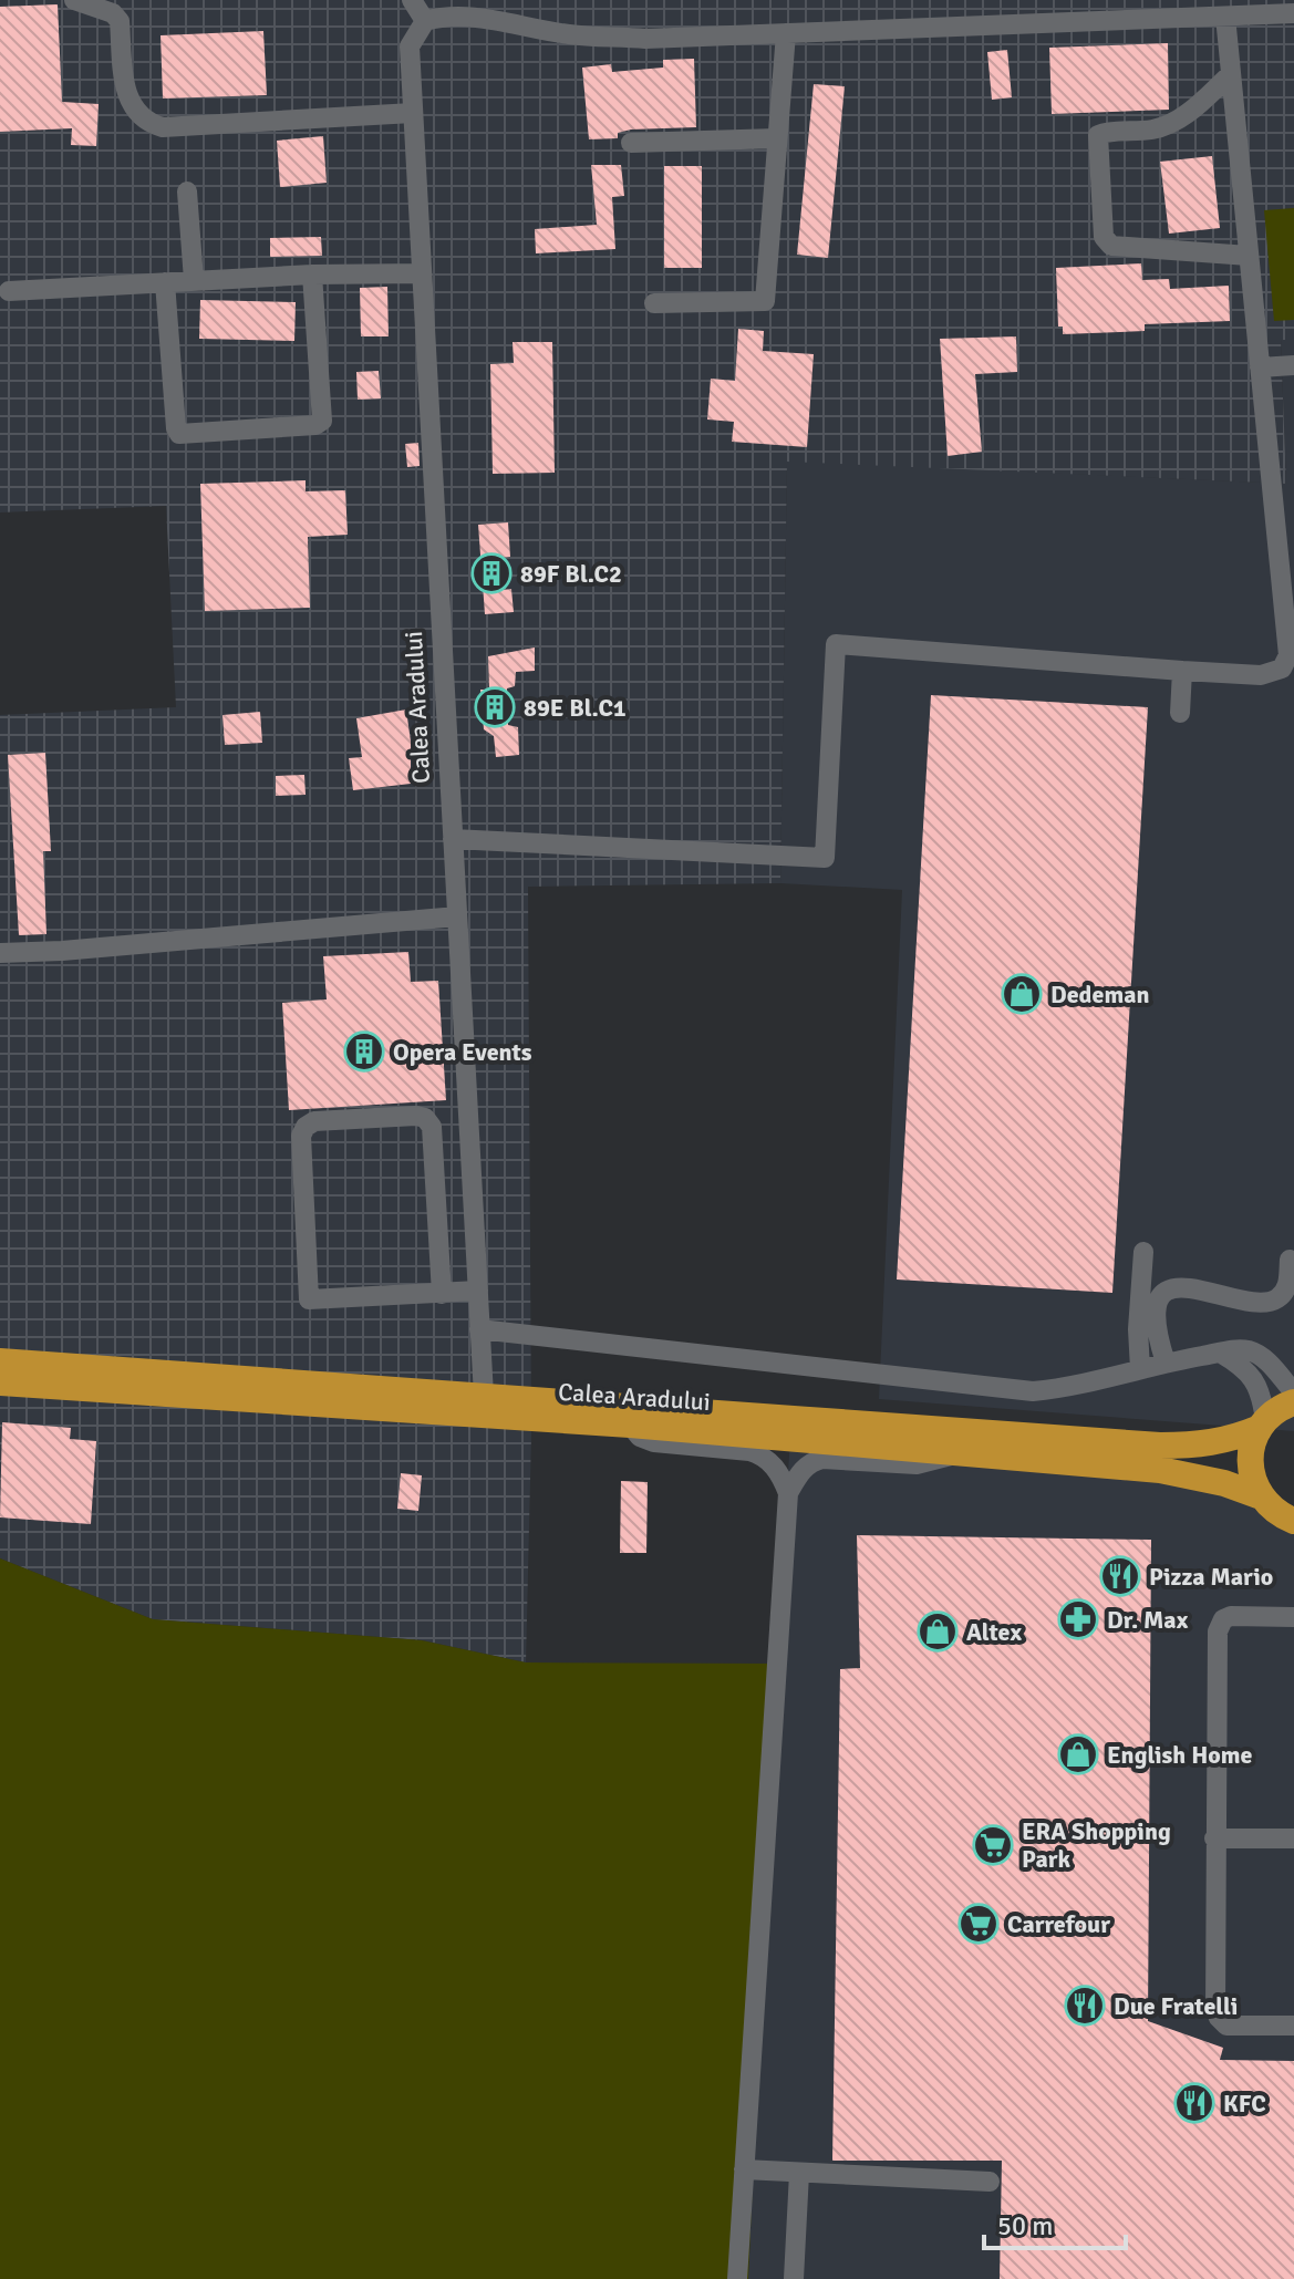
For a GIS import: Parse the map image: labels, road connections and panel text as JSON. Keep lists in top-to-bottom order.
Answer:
{
  "streets": {
    "highway": ["Calea Aradului"]
  },
  "places": {
    "building": ["89F Bl.C2", "89E Bl.C1", "Opera Events"],
    "shop": ["Dedeman", "Altex", "English Home"],
    "restaurant": ["Pizza Mario", "Due Fratelli", "KFC"],
    "pharmacy": ["Dr. Max"],
    "supermarket": ["ERA Shopping Park", "Carrefour"]
  },
  "scale_bar": "50 m"
}
